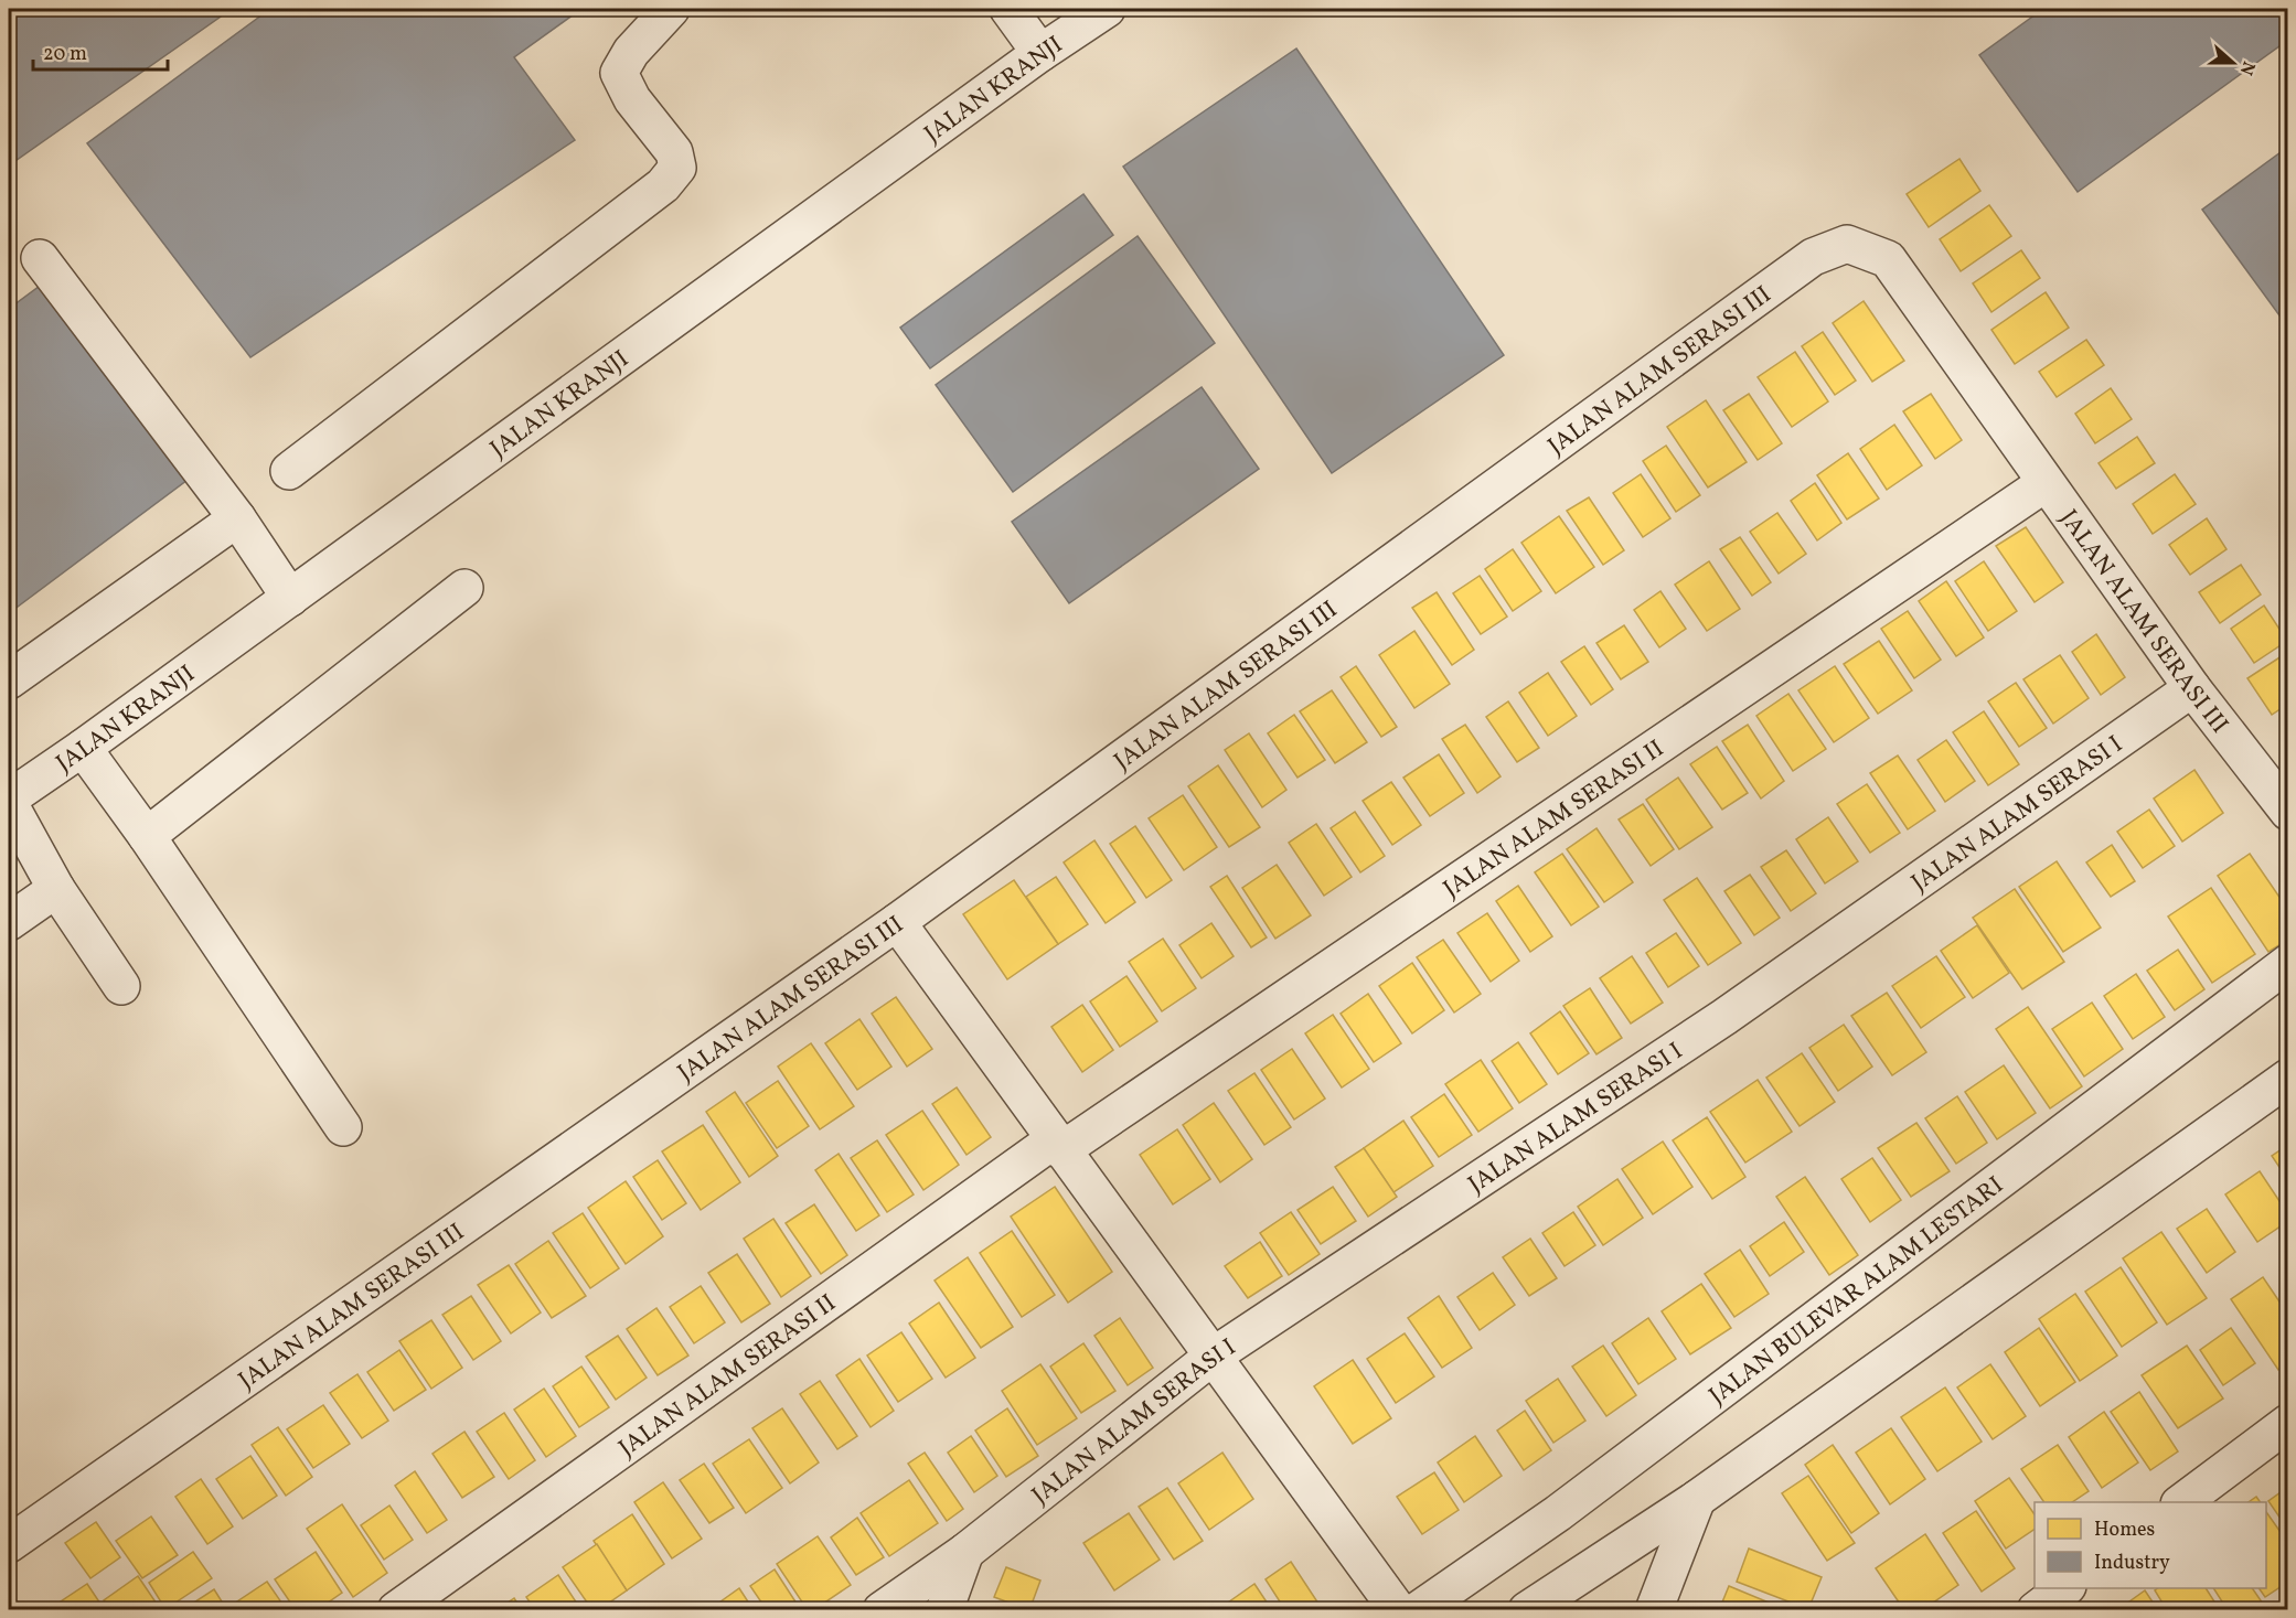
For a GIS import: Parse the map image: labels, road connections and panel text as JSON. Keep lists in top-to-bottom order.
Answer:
{
  "streets": {
    "street": [
      "JALAN KRANJI",
      "JALAN ALAM SERASI III",
      "JALAN ALAM SERASI I",
      "JALAN ALAM SERASI II",
      "JALAN BULEVAR ALAM LESTARI"
    ]
  },
  "crossings": [
    ["JALAN ALAM SERASI III", "JALAN ALAM SERASI I"],
    ["JALAN ALAM SERASI III", "JALAN ALAM SERASI II"]
  ],
  "legend": ["Homes", "Industry"],
  "scale_bar": "20 m",
  "north": "right"
}
